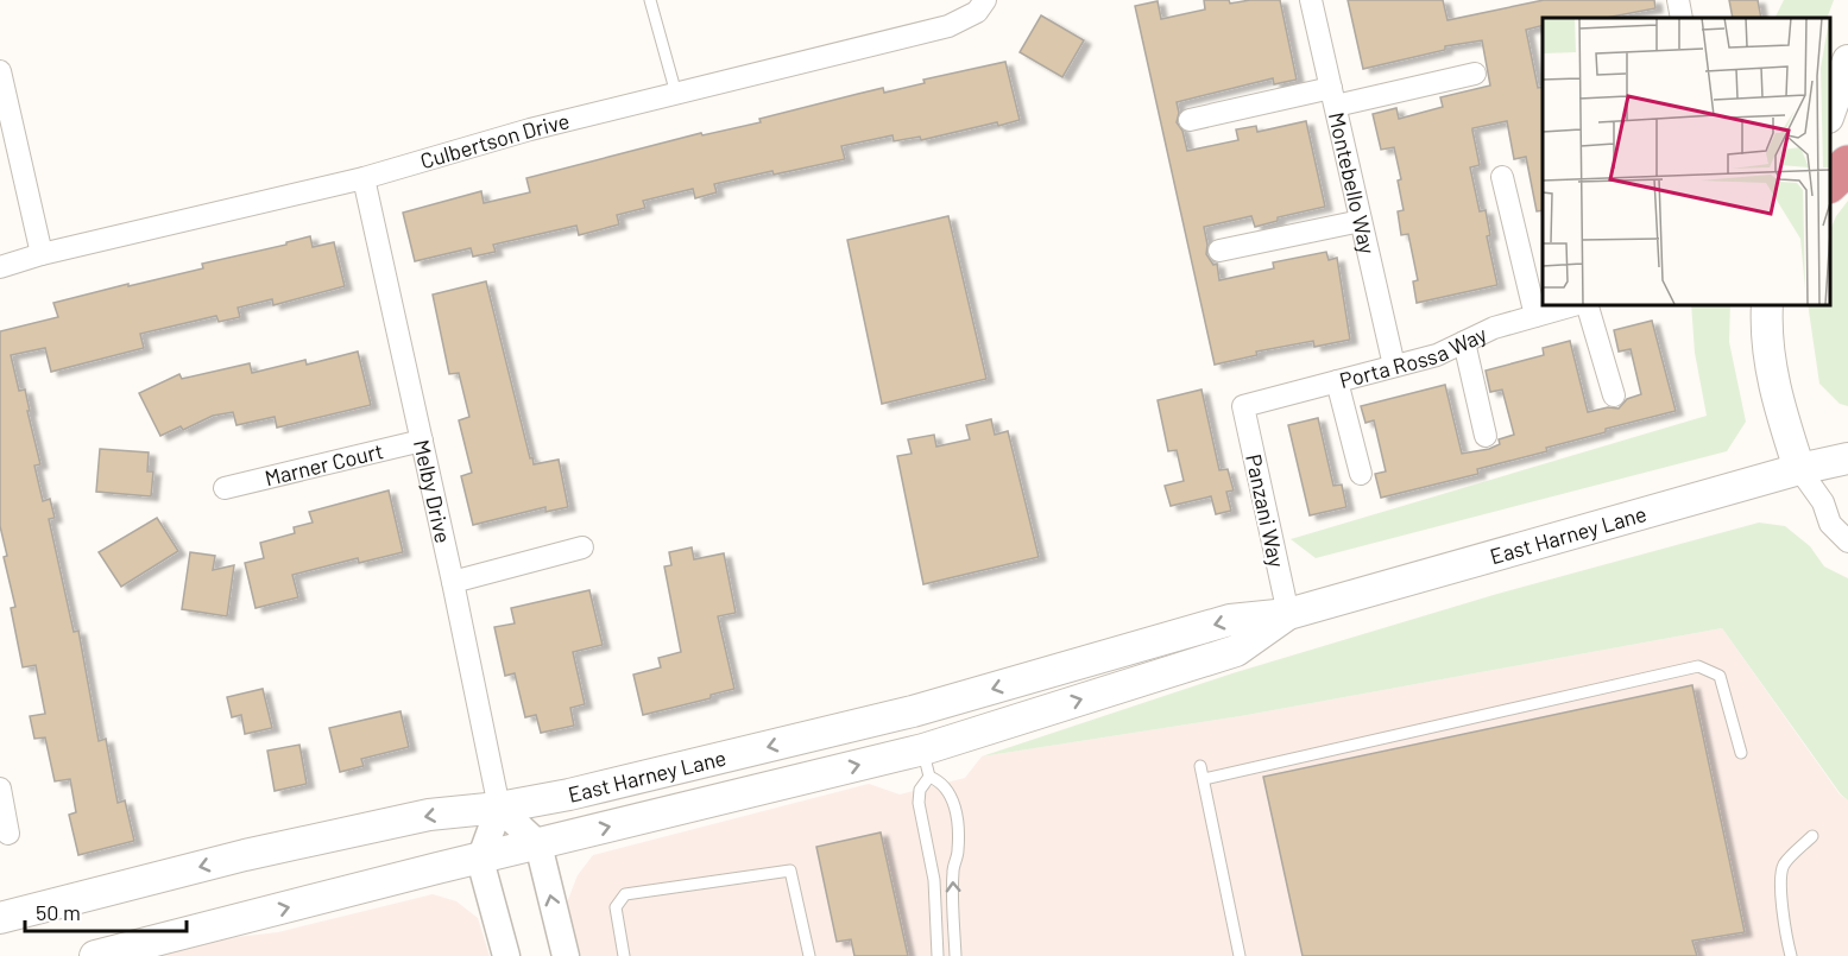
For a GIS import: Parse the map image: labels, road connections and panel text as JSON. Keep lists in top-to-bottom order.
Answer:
{
  "streets": {
    "main road": ["East Harney Lane"],
    "street": [
      "Culbertson Drive",
      "Montebello Way",
      "Porta Rossa Way",
      "Marner Court",
      "Melby Drive",
      "Panzani Way"
    ]
  },
  "crossings": [
    ["Culbertson Drive", "Melby Drive"],
    ["Montebello Way", "Porta Rossa Way"],
    ["Porta Rossa Way", "Panzani Way"],
    ["Marner Court", "Melby Drive"],
    ["Melby Drive", "East Harney Lane"],
    ["Panzani Way", "East Harney Lane"]
  ],
  "scale_bar": "50 m"
}
